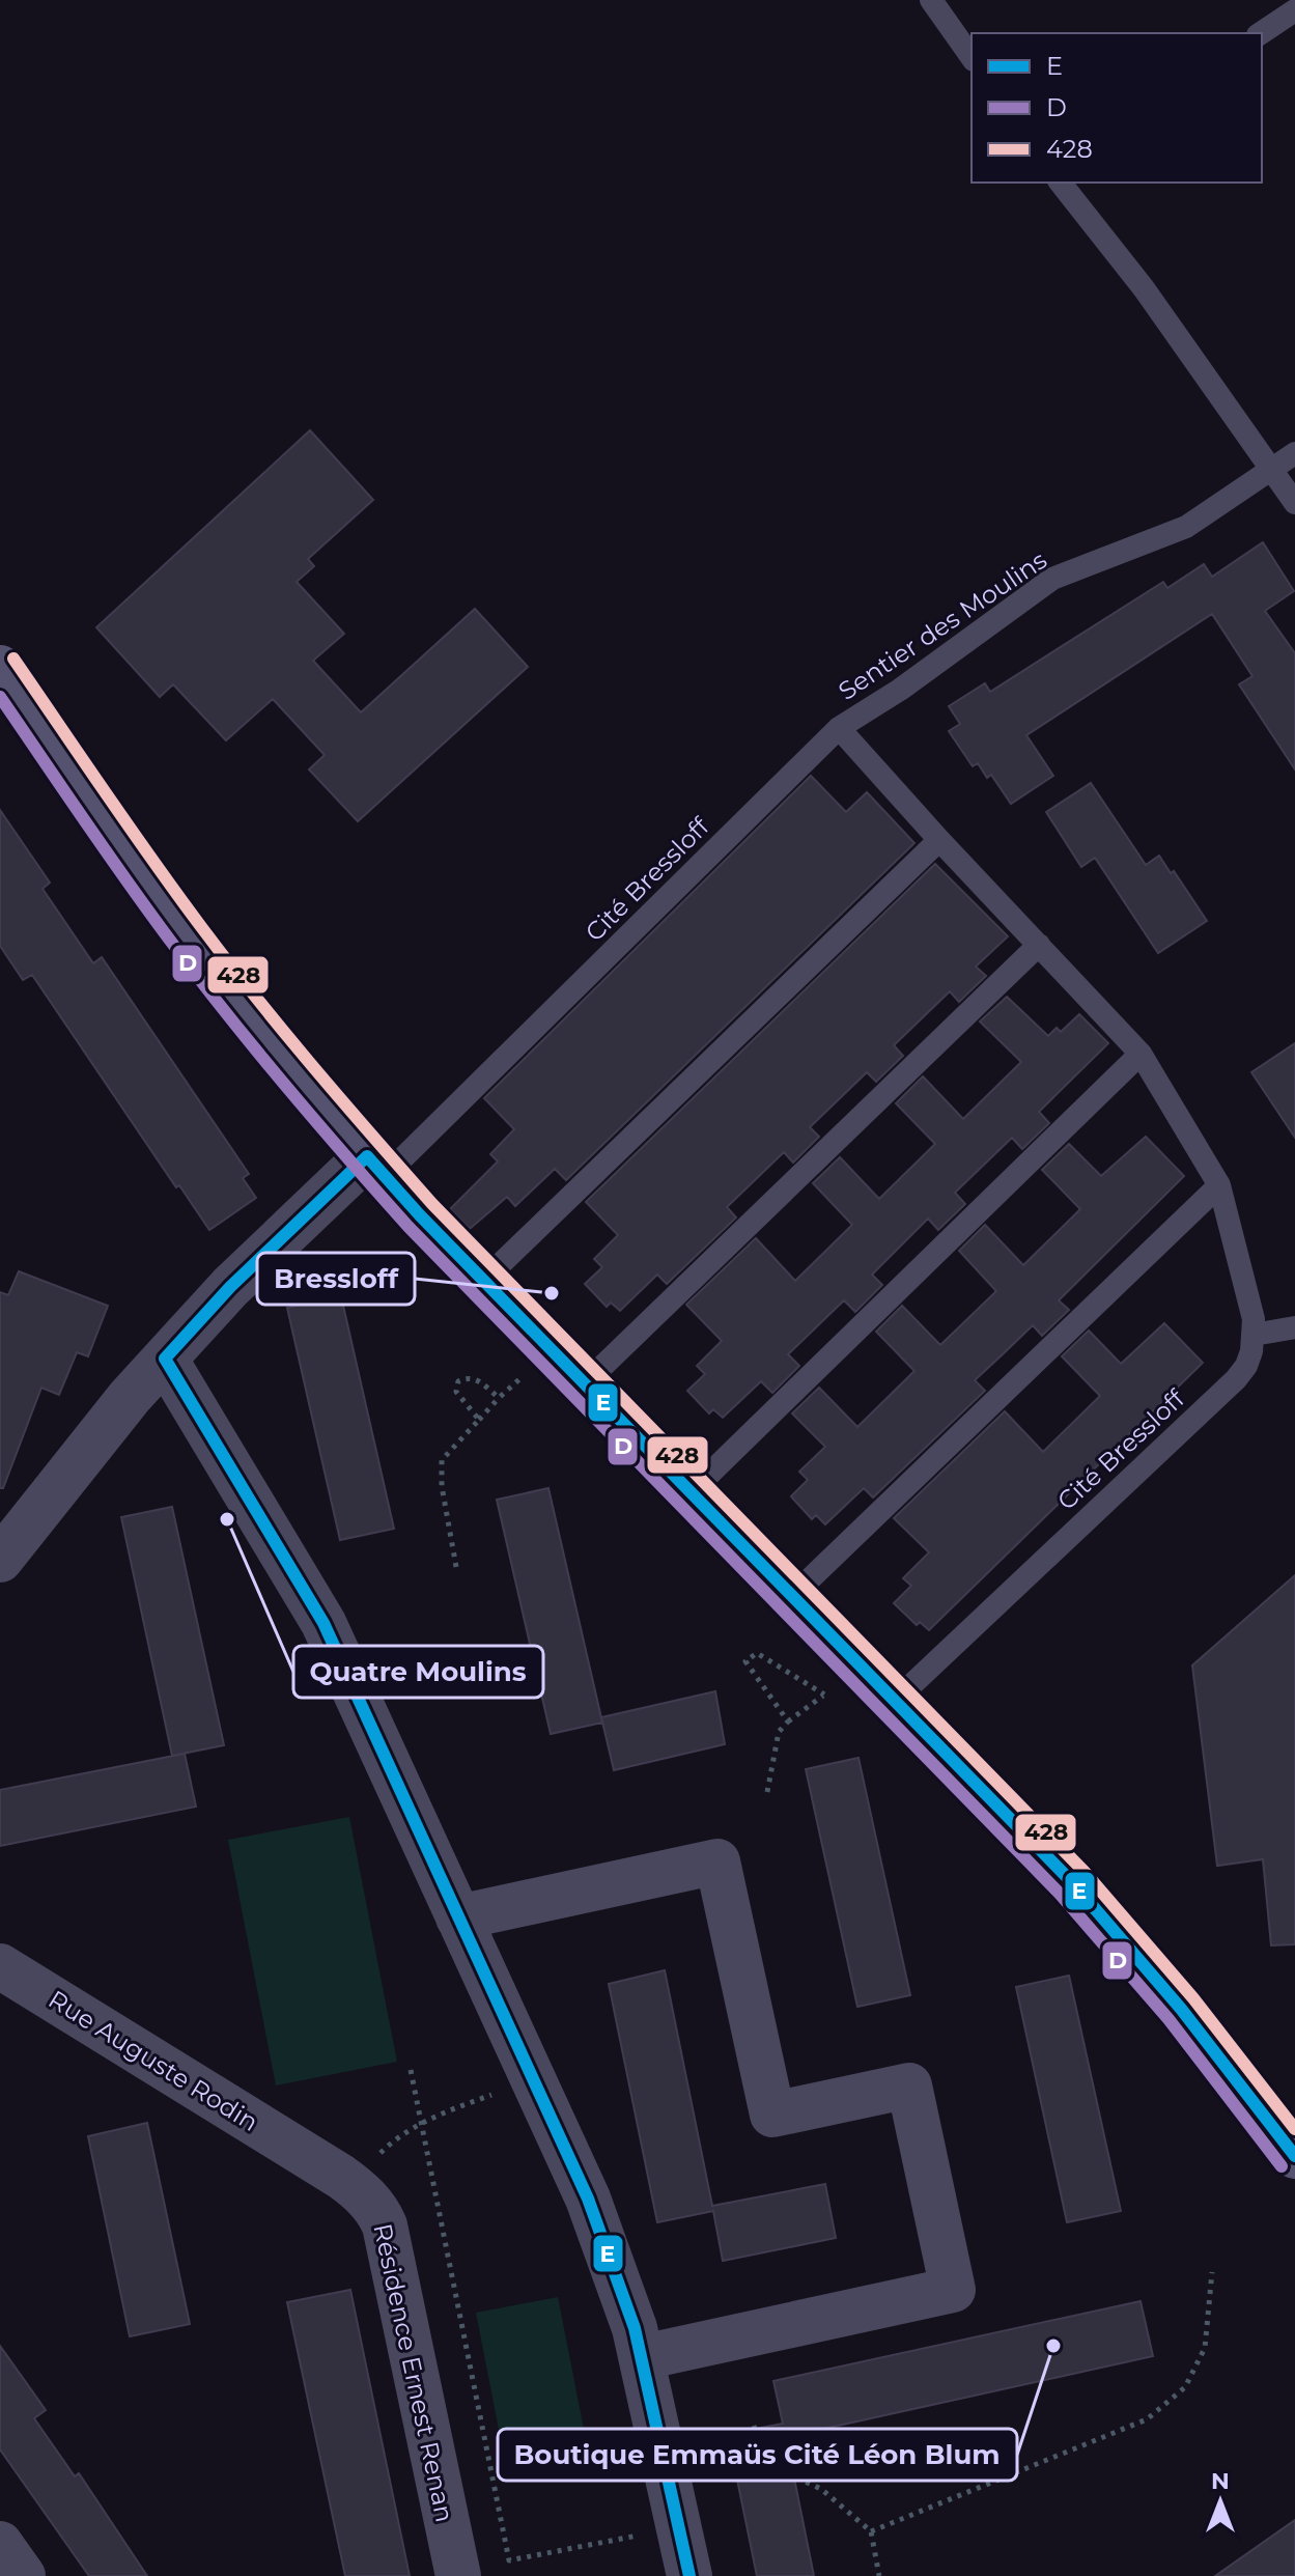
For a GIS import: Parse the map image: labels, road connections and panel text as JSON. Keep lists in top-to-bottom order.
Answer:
{
  "streets": {
    "street": ["Rue Auguste Rodin", "Résidence Ernest Renan"],
    "lane": ["Sentier des Moulins", "Cité Bressloff"]
  },
  "crossings": [
    ["Sentier des Moulins", "Cité Bressloff"],
    ["Rue Auguste Rodin", "Résidence Ernest Renan"]
  ],
  "places": ["Bressloff", "Quatre Moulins", "Boutique Emmaüs Cité Léon Blum"],
  "lines": ["transit line 428", "transit line D", "transit line E"],
  "legend": ["E", "D", "428"],
  "north": "top"
}
